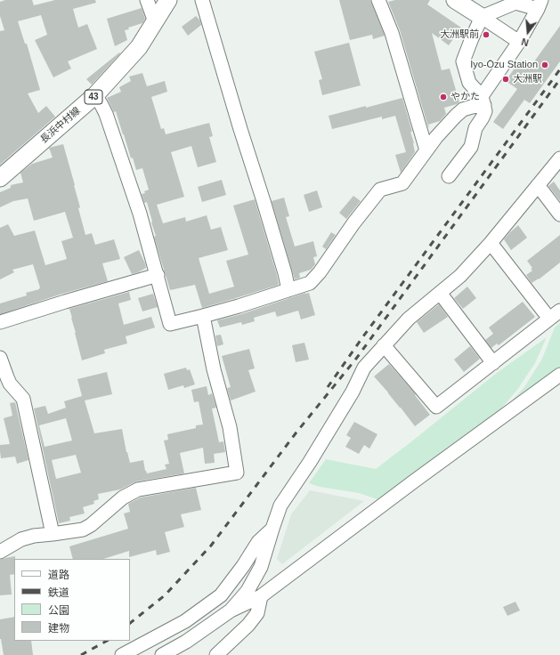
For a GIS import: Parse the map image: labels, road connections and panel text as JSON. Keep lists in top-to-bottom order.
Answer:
{
  "streets": {
    "main road": ["43", "長浜中村線"]
  },
  "places": [
    "大洲駅前",
    "Iyo-Ōzu Station",
    "大洲駅",
    "やかた"
  ],
  "legend": [
    "道路",
    "鉄道",
    "公園",
    "建物"
  ],
  "north": "bottom"
}
